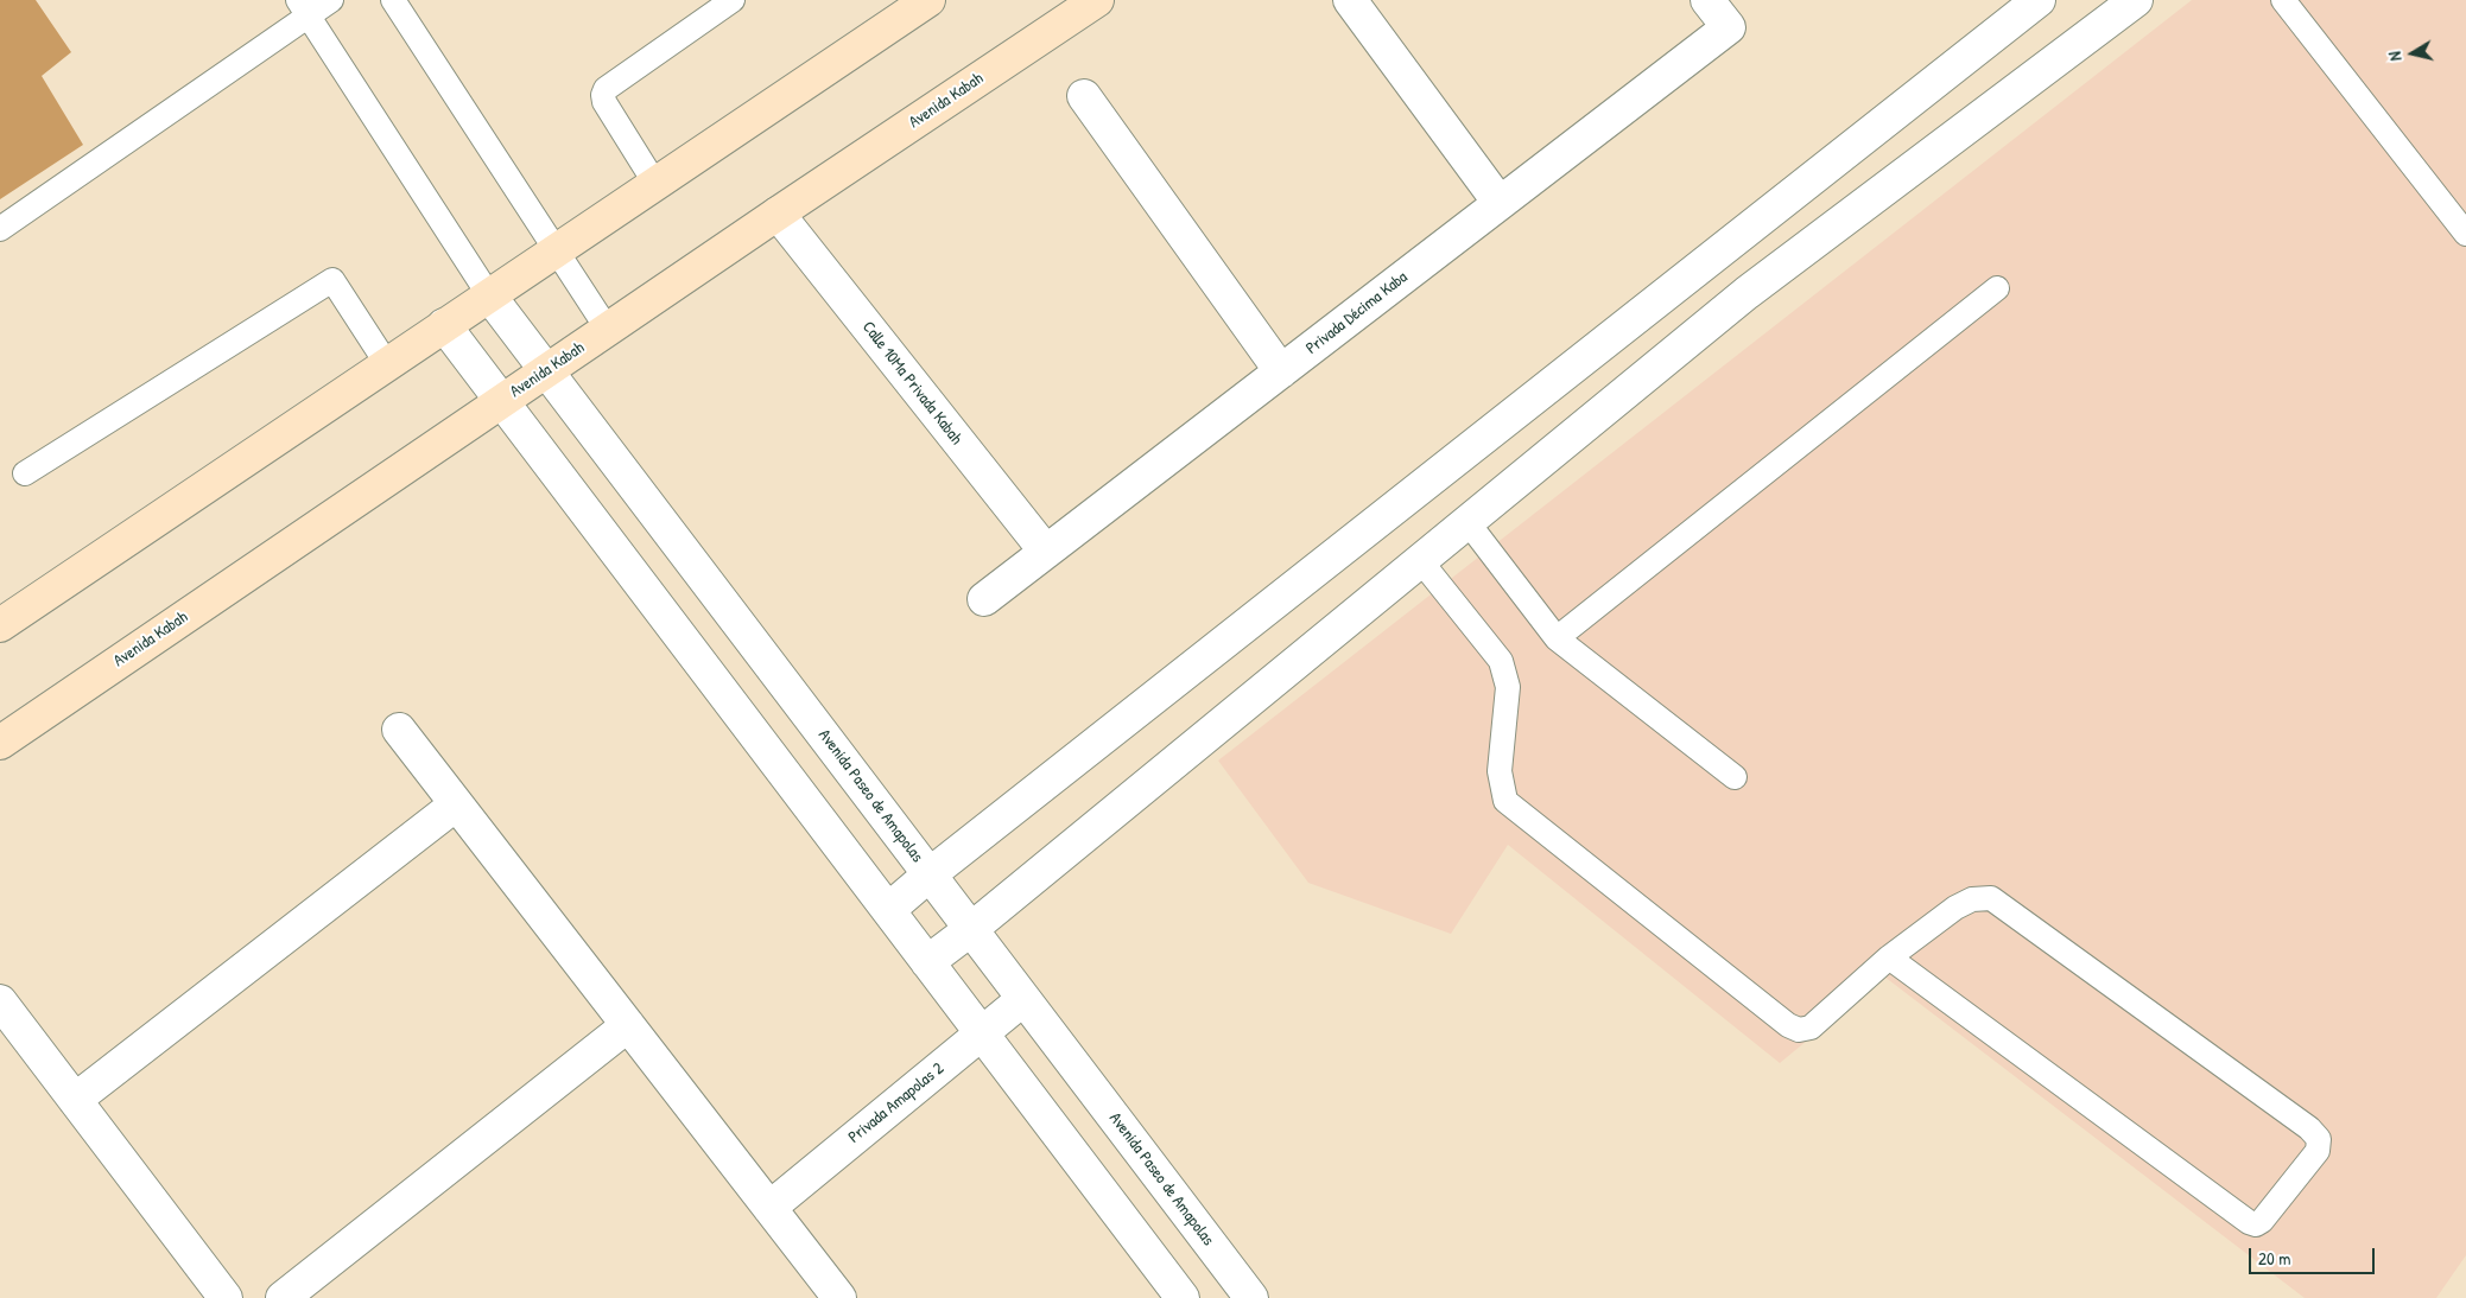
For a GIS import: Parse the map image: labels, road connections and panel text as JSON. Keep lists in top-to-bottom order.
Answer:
{
  "streets": {
    "main road": ["Avenida Kabah"],
    "street": [
      "Privada Décima Kaba",
      "Calle 10Ma Privada Kabah",
      "Avenida Paseo de Amapolas",
      "Privada Amapolas 2"
    ]
  },
  "crossings": [
    ["Avenida Kabah", "Calle 10Ma Privada Kabah"],
    ["Avenida Kabah", "Avenida Paseo de Amapolas"],
    ["Privada Décima Kaba", "Calle 10Ma Privada Kabah"],
    ["Avenida Paseo de Amapolas", "Privada Amapolas 2"]
  ],
  "scale_bar": "20 m",
  "north": "left"
}
